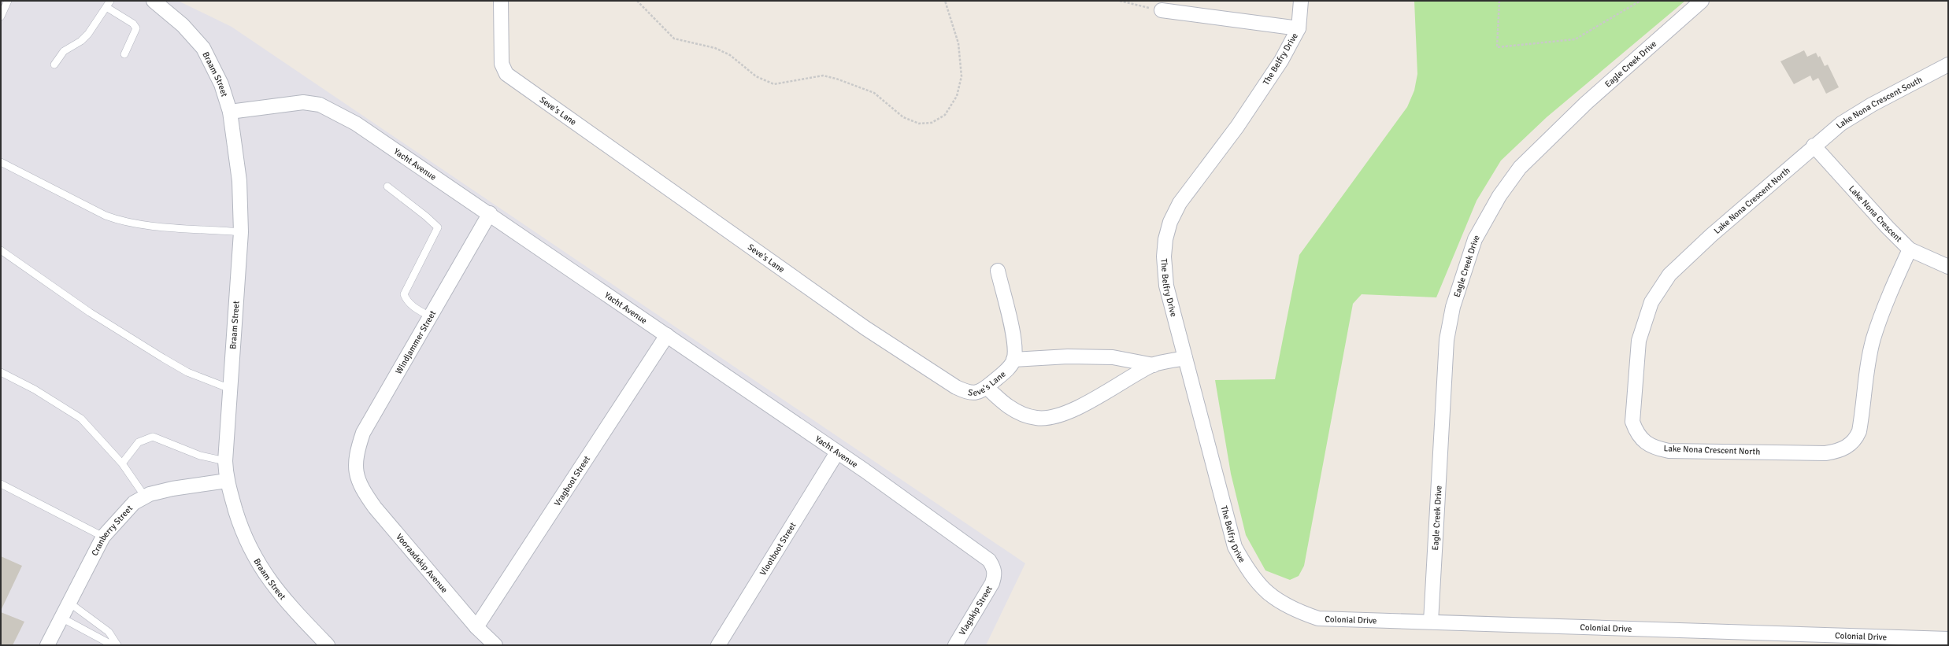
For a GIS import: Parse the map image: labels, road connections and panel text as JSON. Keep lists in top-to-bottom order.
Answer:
{
  "streets": {
    "street": [
      "The Belfry Drive",
      "Eagle Creek Drive",
      "Braam Street",
      "Lake Nona Crescent South",
      "Seve's Lane",
      "Yacht Avenue",
      "Lake Nona Crescent North",
      "Lake Nona Crescent",
      "Windjammer Street",
      "Vragboot Street",
      "Cranberry Street",
      "Vlootboot Street",
      "Vooraadskip Avenue",
      "Vlagskip Street",
      "Colonial Drive"
    ]
  },
  "crossings": [
    ["The Belfry Drive", "Colonial Drive"],
    ["Eagle Creek Drive", "Colonial Drive"],
    ["Braam Street", "Yacht Avenue"],
    ["Braam Street", "Cranberry Street"],
    ["Lake Nona Crescent South", "Lake Nona Crescent North"],
    ["Lake Nona Crescent South", "Lake Nona Crescent"],
    ["Yacht Avenue", "Windjammer Street"],
    ["Yacht Avenue", "Vragboot Street"],
    ["Yacht Avenue", "Vlootboot Street"],
    ["Yacht Avenue", "Vlagskip Street"],
    ["Lake Nona Crescent North", "Lake Nona Crescent"],
    ["Windjammer Street", "Vooraadskip Avenue"],
    ["Vragboot Street", "Vooraadskip Avenue"]
  ]
}
